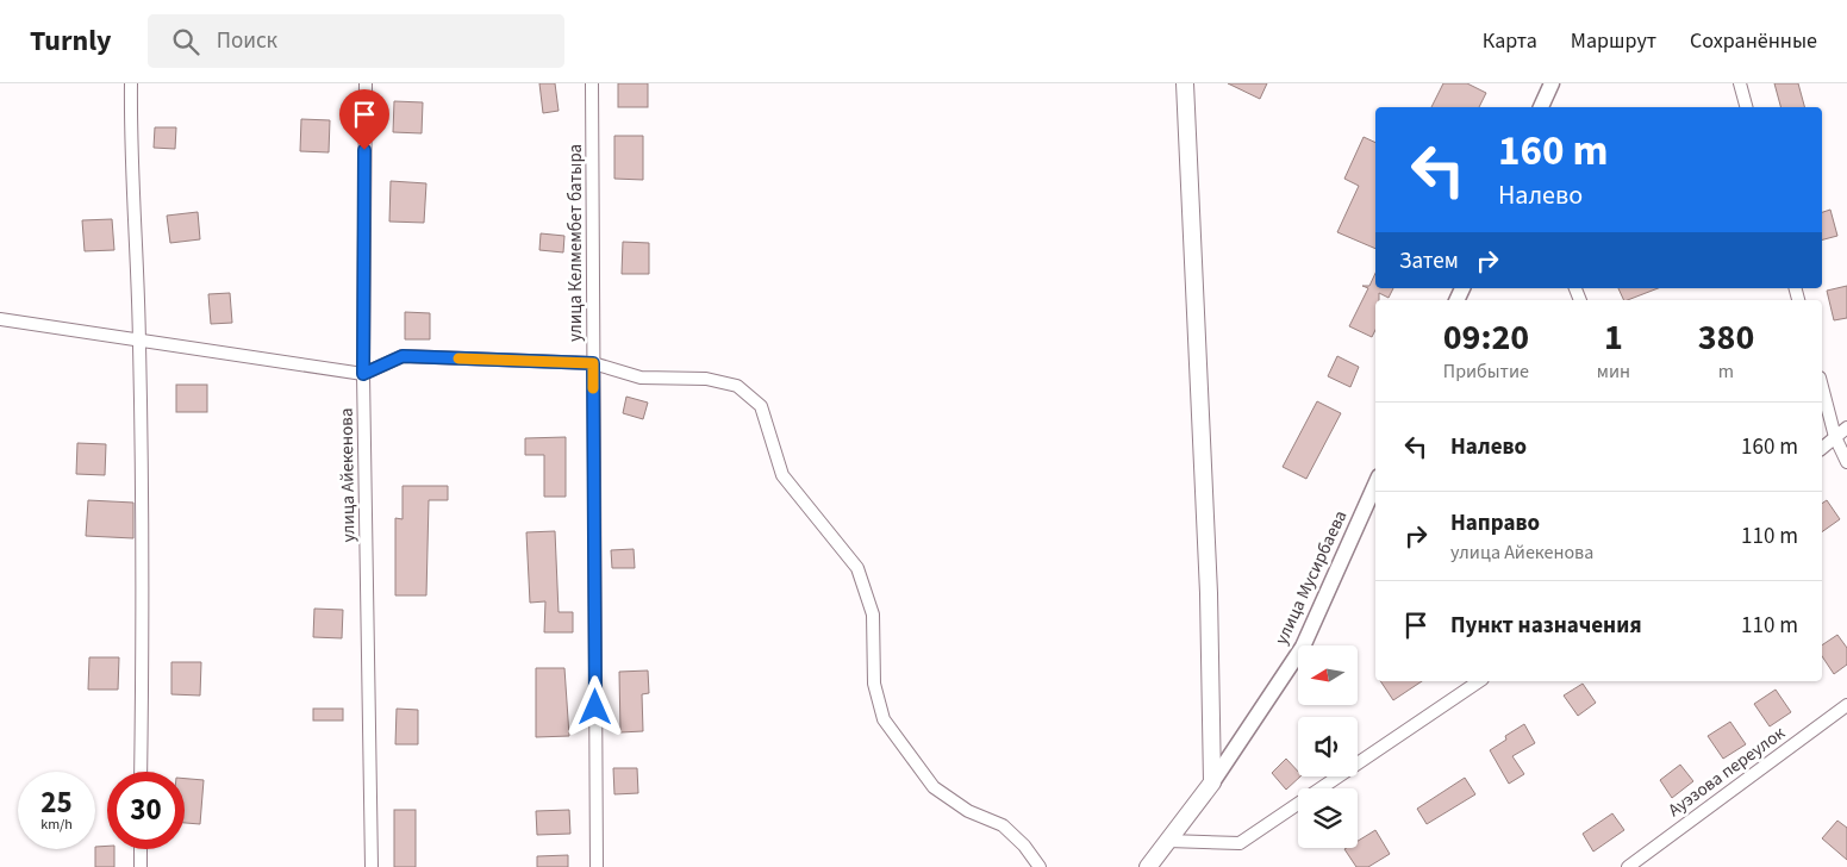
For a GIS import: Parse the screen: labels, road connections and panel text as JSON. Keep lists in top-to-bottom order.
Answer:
{
  "streets": {
    "street": [
      "улица Келмембет батыра",
      "улица Айекенова",
      "улица Мусирбаева",
      "Ауэзова переулок"
    ]
  },
  "north": "left",
  "page": {
    "header": "Turnly",
    "search": "Поиск",
    "nav": ["Карта", "Маршрут", "Сохранённые"],
    "turn": ["160 m", "Налево"],
    "then": "Затем",
    "eta": [
      "09:20",
      "Прибытие",
      "1",
      "мин",
      "380",
      "m"
    ],
    "list": [
      {
        "name": "Налево",
        "value": "160 m"
      },
      {
        "name": "Направо",
        "note": "улица Айекенова",
        "value": "110 m"
      },
      {
        "name": "Пункт назначения",
        "value": "110 m"
      }
    ],
    "speed": "25 km/h",
    "limit": "30"
  }
}
